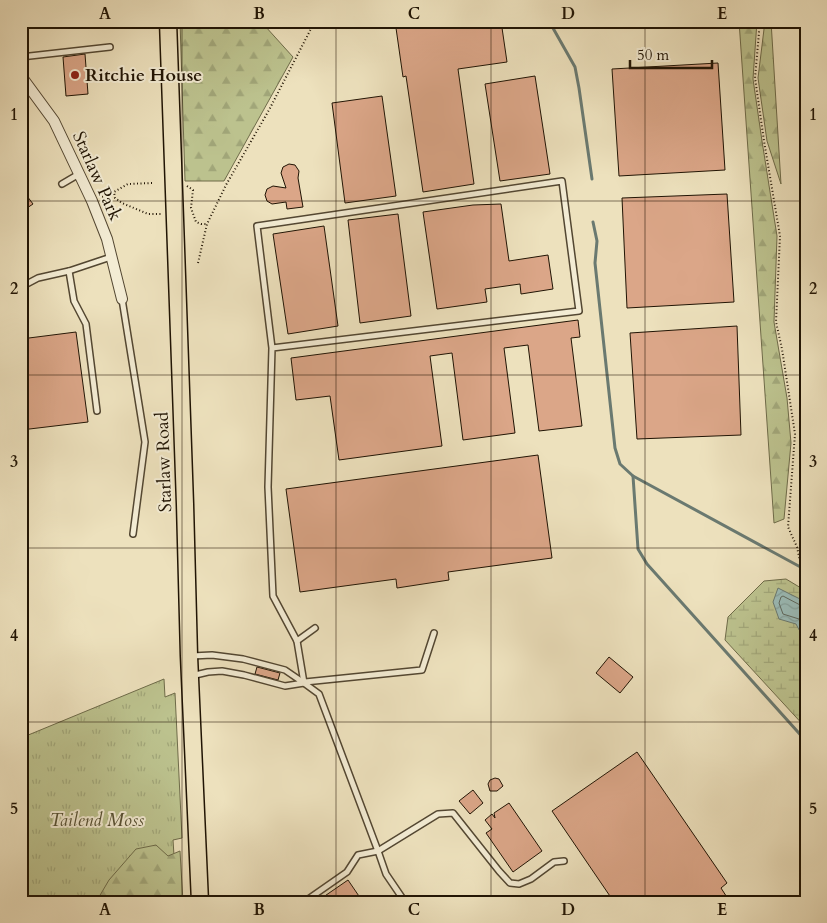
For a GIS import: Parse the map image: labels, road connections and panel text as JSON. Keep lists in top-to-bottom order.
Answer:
{
  "streets": {
    "main road": ["Starlaw Road"],
    "street": ["Starlaw Park"]
  },
  "parks": ["Tailend Moss"],
  "places": ["Ritchie House"],
  "scale_bar": "50 m",
  "grid": {
    "columns": [
      "A",
      "B",
      "C",
      "D",
      "E"
    ],
    "rows": [
      "1",
      "2",
      "3",
      "4",
      "5"
    ]
  }
}
